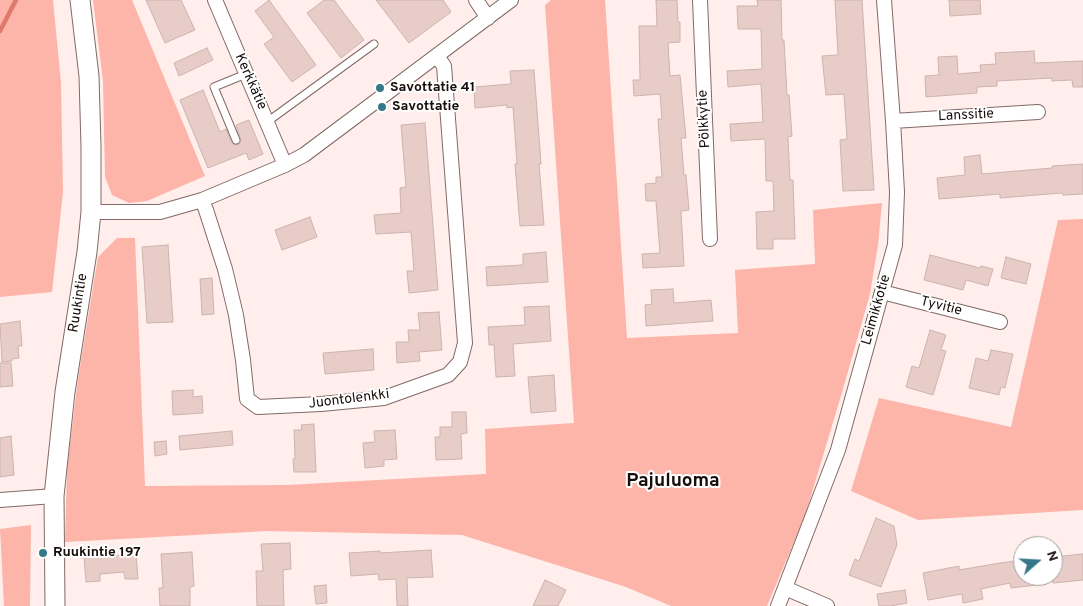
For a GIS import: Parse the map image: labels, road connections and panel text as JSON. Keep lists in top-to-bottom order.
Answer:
{
  "streets": {
    "street": [
      "Kerkkätie",
      "Lanssitie",
      "Pölkkytie",
      "Ruukintie",
      "Tyvitie",
      "Leimikkotie",
      "Juontolenkki"
    ]
  },
  "crossings": [
    ["Lanssitie", "Leimikkotie"],
    ["Tyvitie", "Leimikkotie"]
  ],
  "districts": ["Pajuluoma"],
  "places": ["Savottatie 41", "Savottatie", "Ruukintie 197"],
  "north": "right"
}
